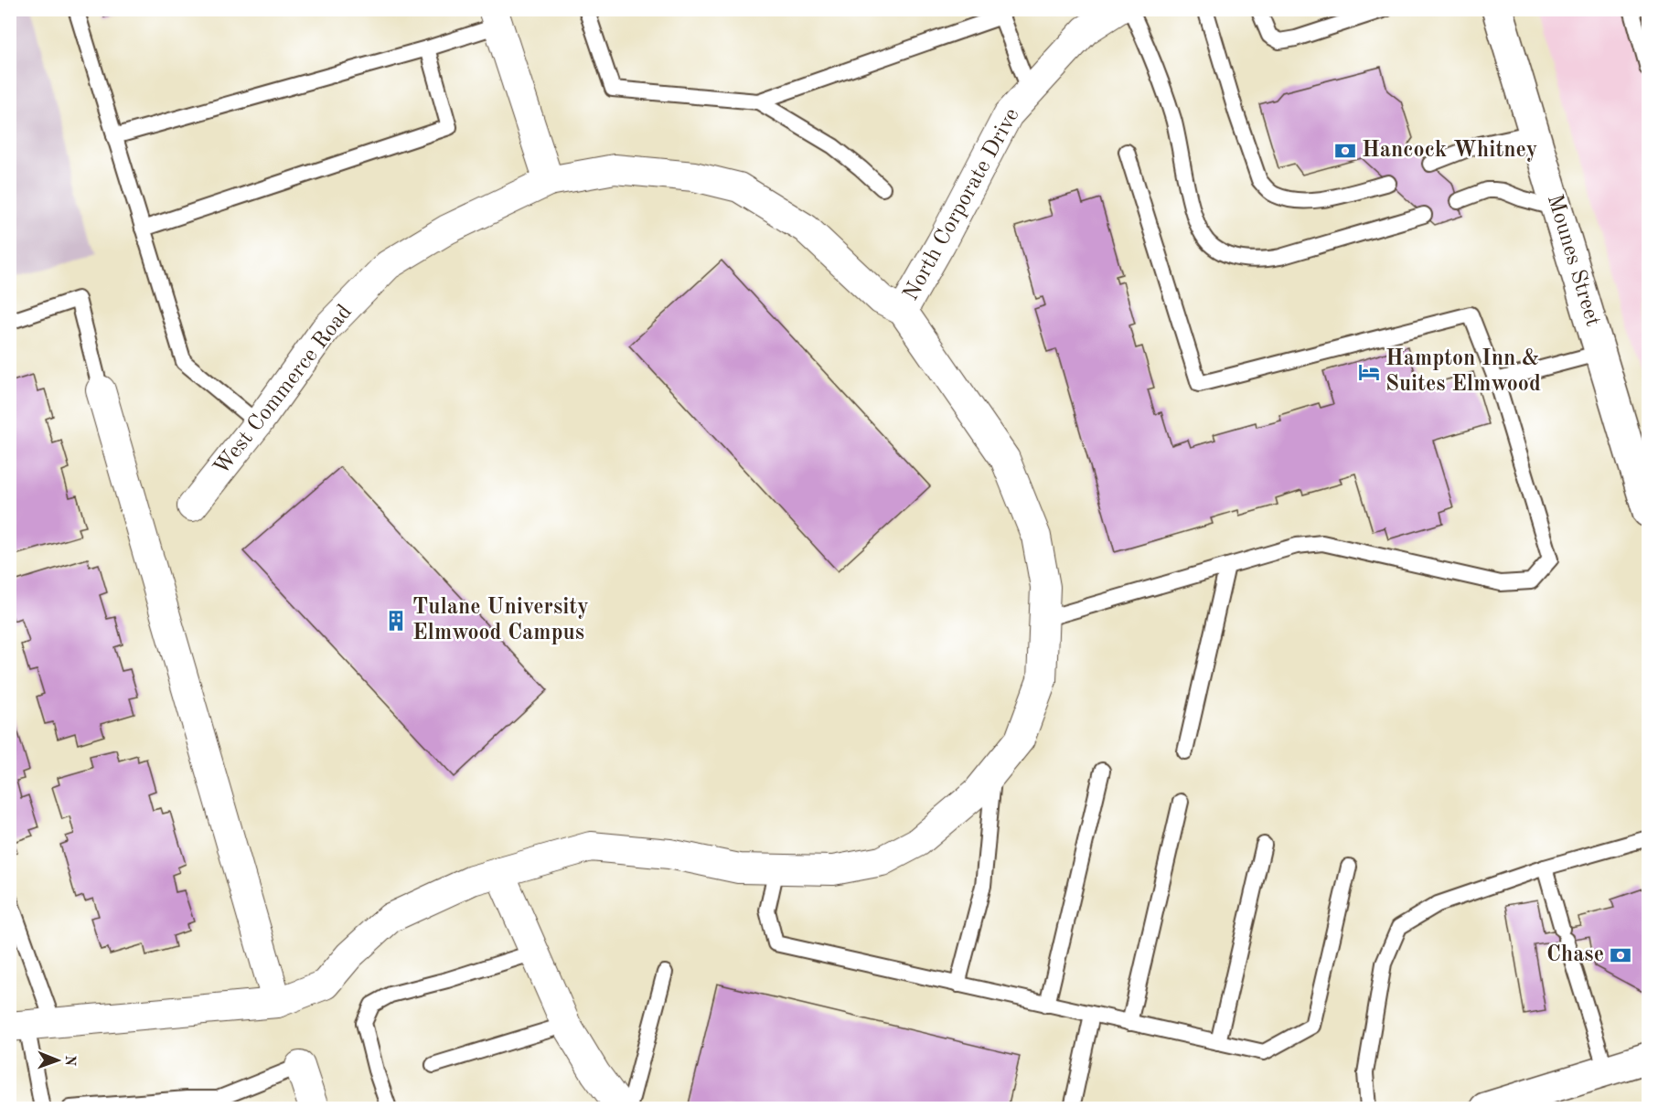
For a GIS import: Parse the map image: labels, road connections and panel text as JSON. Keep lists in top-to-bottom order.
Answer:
{
  "streets": {
    "main road": ["Mounes Street"],
    "street": ["North Corporate Drive", "West Commerce Road"]
  },
  "crossings": [
    ["North Corporate Drive", "West Commerce Road"]
  ],
  "places": {
    "bank": ["Hancock Whitney", "Chase"],
    "hotel": ["Hampton Inn & Suites Elmwood"],
    "building": ["Tulane University Elmwood Campus"]
  },
  "north": "right"
}
